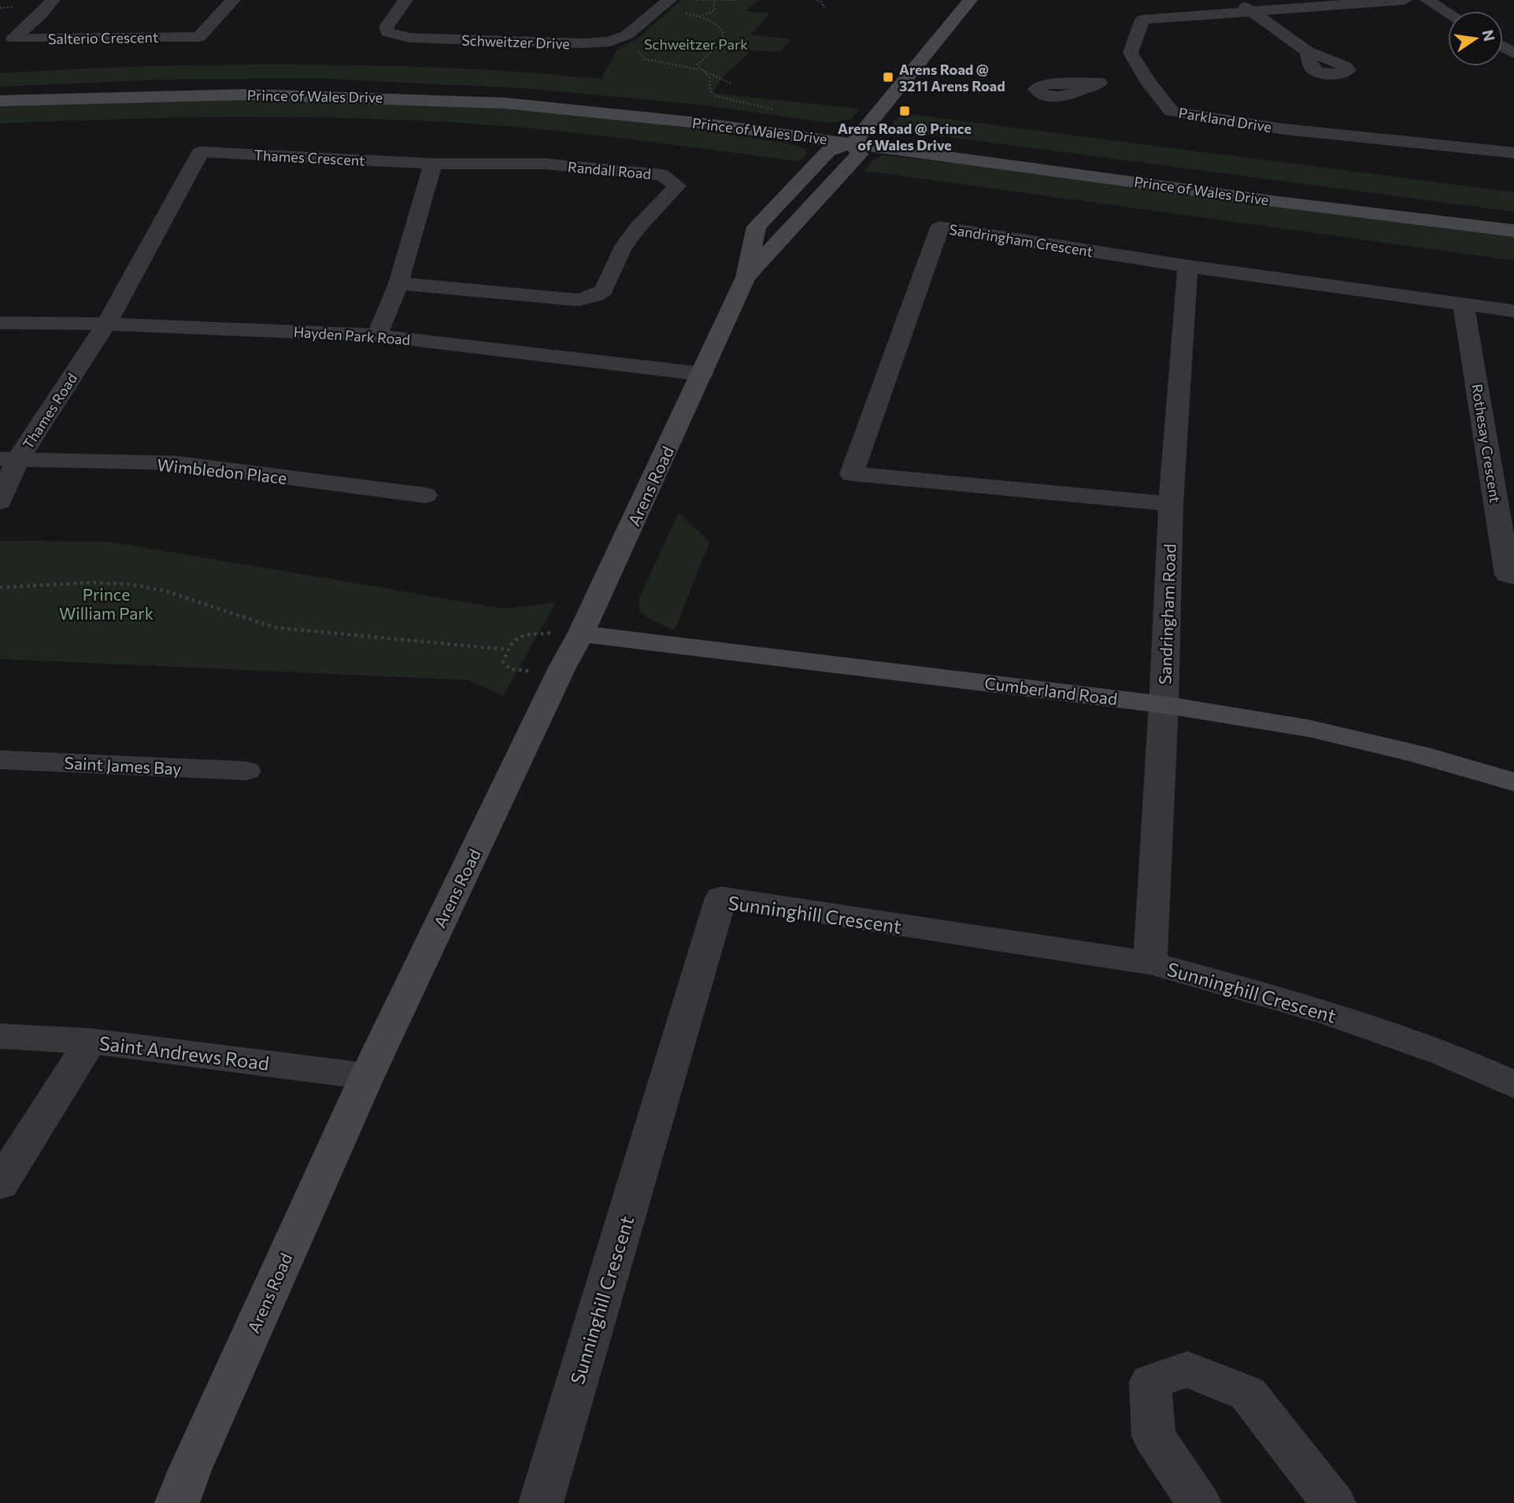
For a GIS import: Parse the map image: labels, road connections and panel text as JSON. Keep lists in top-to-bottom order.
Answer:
{
  "streets": {
    "main road": ["Prince of Wales Drive", "Arens Road", "Cumberland Road"],
    "street": [
      "Salterio Crescent",
      "Schweitzer Drive",
      "Parkland Drive",
      "Thames Crescent",
      "Randall Road",
      "Sandringham Crescent",
      "Hayden Park Road",
      "Thames Road",
      "Rothesay Crescent",
      "Wimbledon Place",
      "Sandringham Road",
      "Saint James Bay",
      "Sunninghill Crescent",
      "Saint Andrews Road"
    ]
  },
  "crossings": [
    ["Prince of Wales Drive", "Arens Road"],
    ["Thames Crescent", "Randall Road"],
    ["Thames Crescent", "Hayden Park Road"],
    ["Thames Crescent", "Thames Road"],
    ["Sandringham Crescent", "Rothesay Crescent"],
    ["Sandringham Crescent", "Sandringham Road"],
    ["Hayden Park Road", "Thames Road"],
    ["Hayden Park Road", "Arens Road"],
    ["Thames Road", "Wimbledon Place"],
    ["Arens Road", "Cumberland Road"],
    ["Arens Road", "Saint Andrews Road"],
    ["Sandringham Road", "Cumberland Road"],
    ["Sandringham Road", "Sunninghill Crescent"]
  ],
  "parks": ["Schweitzer Park", "Prince William Park"],
  "places": {
    "transit": ["Arens Road @ 3211 Arens Road", "Arens Road @ Prince of Wales Drive"]
  },
  "north": "right"
}
